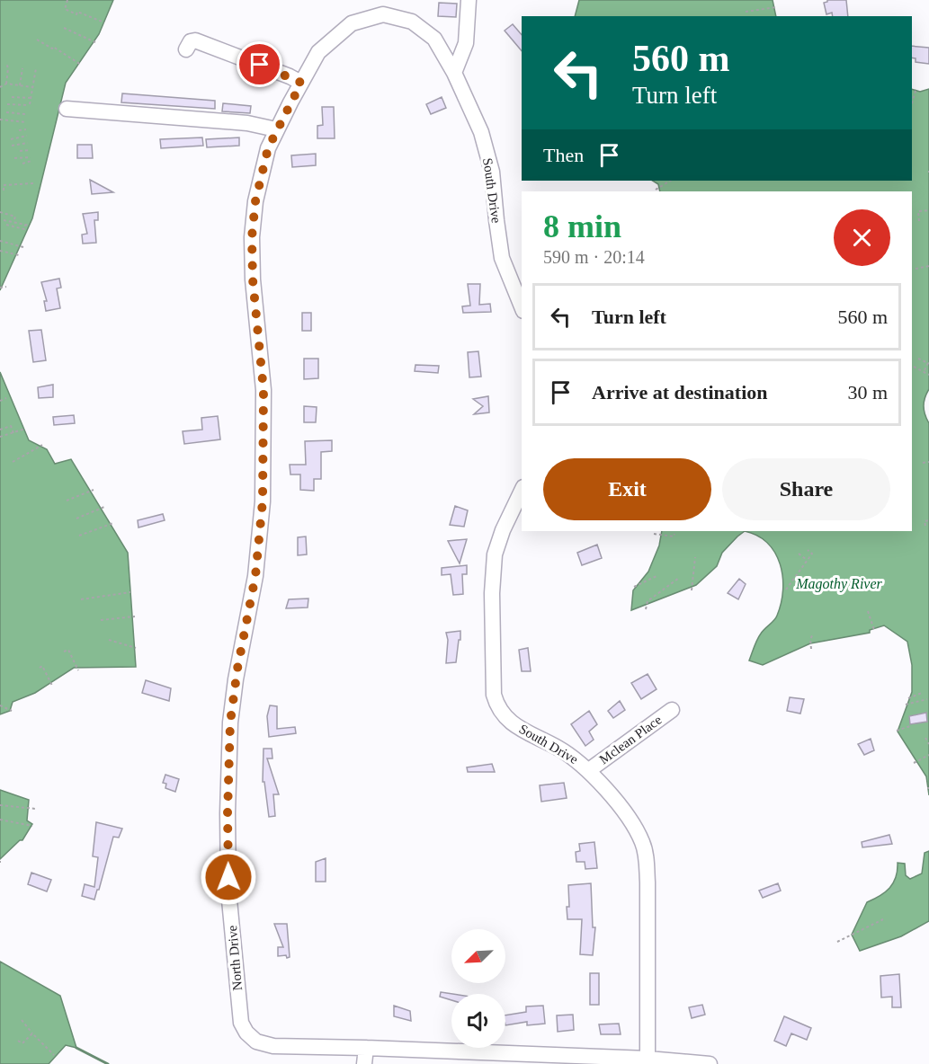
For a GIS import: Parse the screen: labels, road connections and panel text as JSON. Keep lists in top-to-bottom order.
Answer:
{
  "streets": {
    "street": ["South Drive", "Mclean Place", "North Drive"]
  },
  "crossings": [
    ["South Drive", "Mclean Place"],
    ["South Drive", "North Drive"]
  ],
  "water": ["Magothy River"],
  "north": "bottom left",
  "page": {
    "turn": ["560 m", "Turn left"],
    "then": "Then",
    "heading": ["8 min", "590 m · 20:14"],
    "list": [
      {
        "name": "Turn left",
        "value": "560 m"
      },
      {
        "name": "Arrive at destination",
        "value": "30 m"
      }
    ],
    "buttons": ["Exit", "Share"]
  }
}
